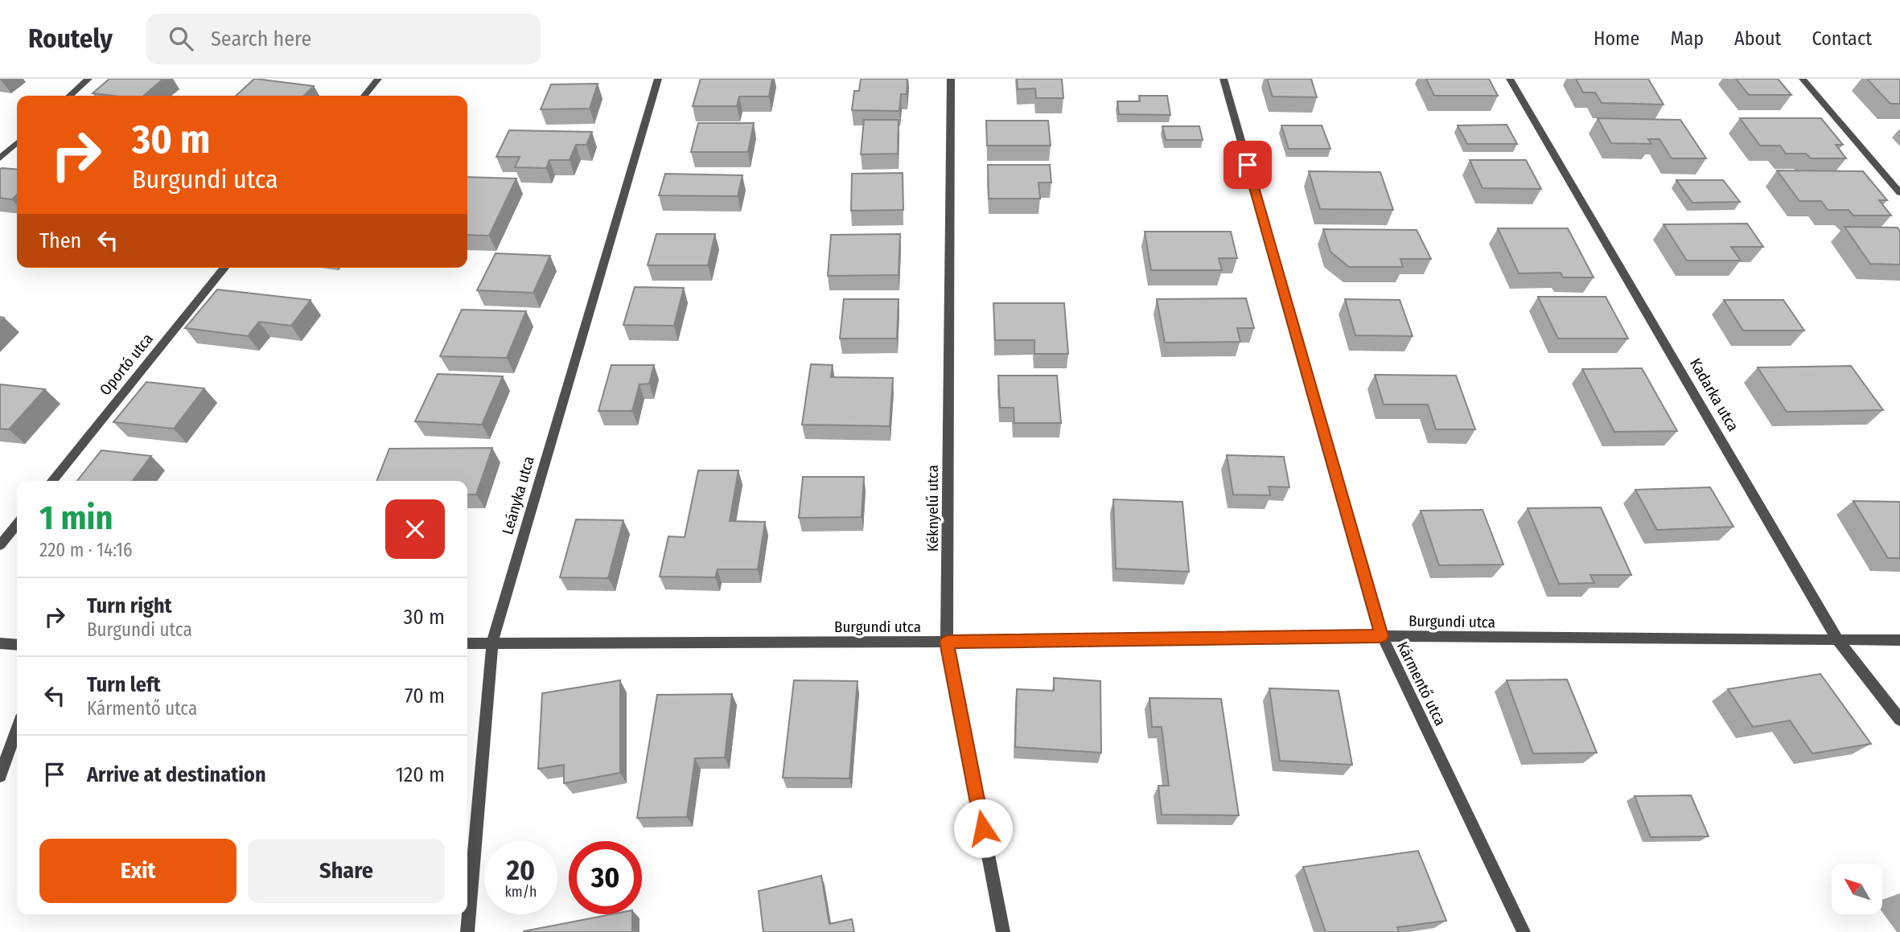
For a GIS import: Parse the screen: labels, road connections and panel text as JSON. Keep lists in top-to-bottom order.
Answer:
{
  "streets": {
    "street": [
      "Oportó utca",
      "Kadarka utca",
      "Leányka utca",
      "Kéknyelű utca",
      "Burgundi utca",
      "Kármentő utca"
    ]
  },
  "crossings": [
    ["Kadarka utca", "Burgundi utca"],
    ["Leányka utca", "Burgundi utca"],
    ["Kéknyelű utca", "Burgundi utca"],
    ["Burgundi utca", "Kármentő utca"]
  ],
  "north": "top left",
  "page": {
    "header": "Routely",
    "search": "Search here",
    "nav": [
      "Home",
      "Map",
      "About",
      "Contact"
    ],
    "turn": ["30 m", "Burgundi utca"],
    "then": "Then",
    "heading": ["1 min", "220 m · 14:16"],
    "list": [
      {
        "name": "Turn right",
        "note": "Burgundi utca",
        "value": "30 m"
      },
      {
        "name": "Turn left",
        "note": "Kármentő utca",
        "value": "70 m"
      },
      {
        "name": "Arrive at destination",
        "value": "120 m"
      }
    ],
    "buttons": ["Exit", "Share"],
    "speed": "20 km/h",
    "limit": "30"
  }
}
